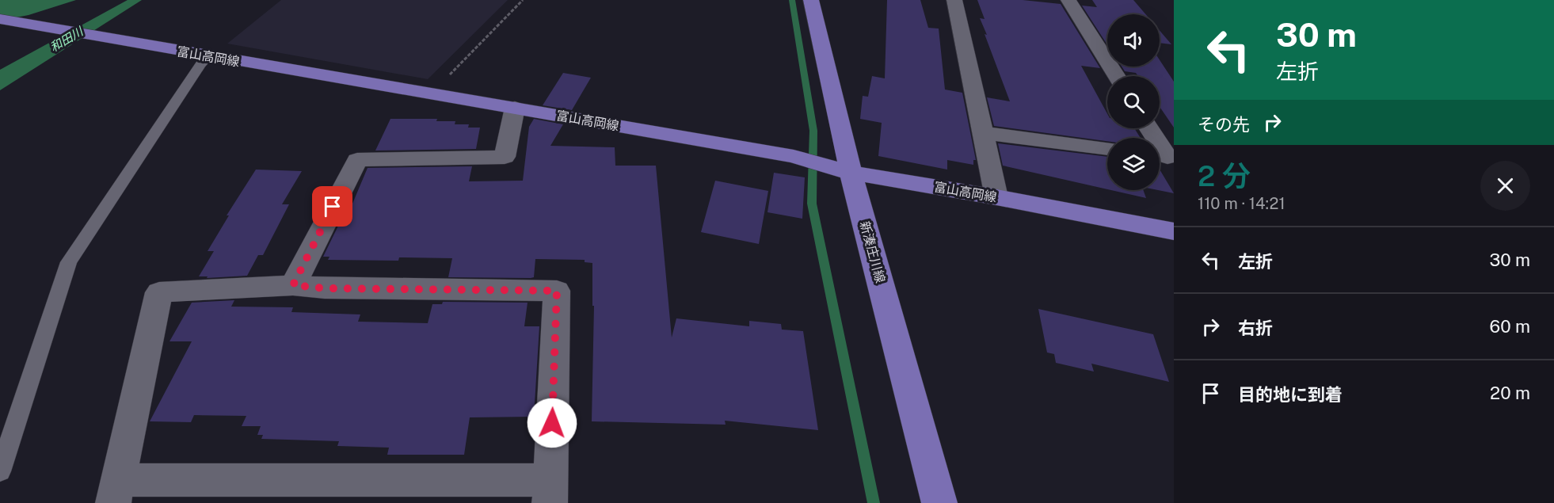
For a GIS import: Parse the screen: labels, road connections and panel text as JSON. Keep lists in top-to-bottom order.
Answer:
{
  "streets": {
    "main road": ["富山高岡線", "新湊庄川線"]
  },
  "crossings": [
    ["富山高岡線", "新湊庄川線"]
  ],
  "water": ["和田川"],
  "page": {
    "turn": ["30 m", "左折"],
    "then": "その先",
    "heading": ["2 分", "110 m · 14:21"],
    "list": [
      {
        "name": "左折",
        "value": "30 m"
      },
      {
        "name": "右折",
        "value": "60 m"
      },
      {
        "name": "目的地に到着",
        "value": "20 m"
      }
    ]
  }
}
